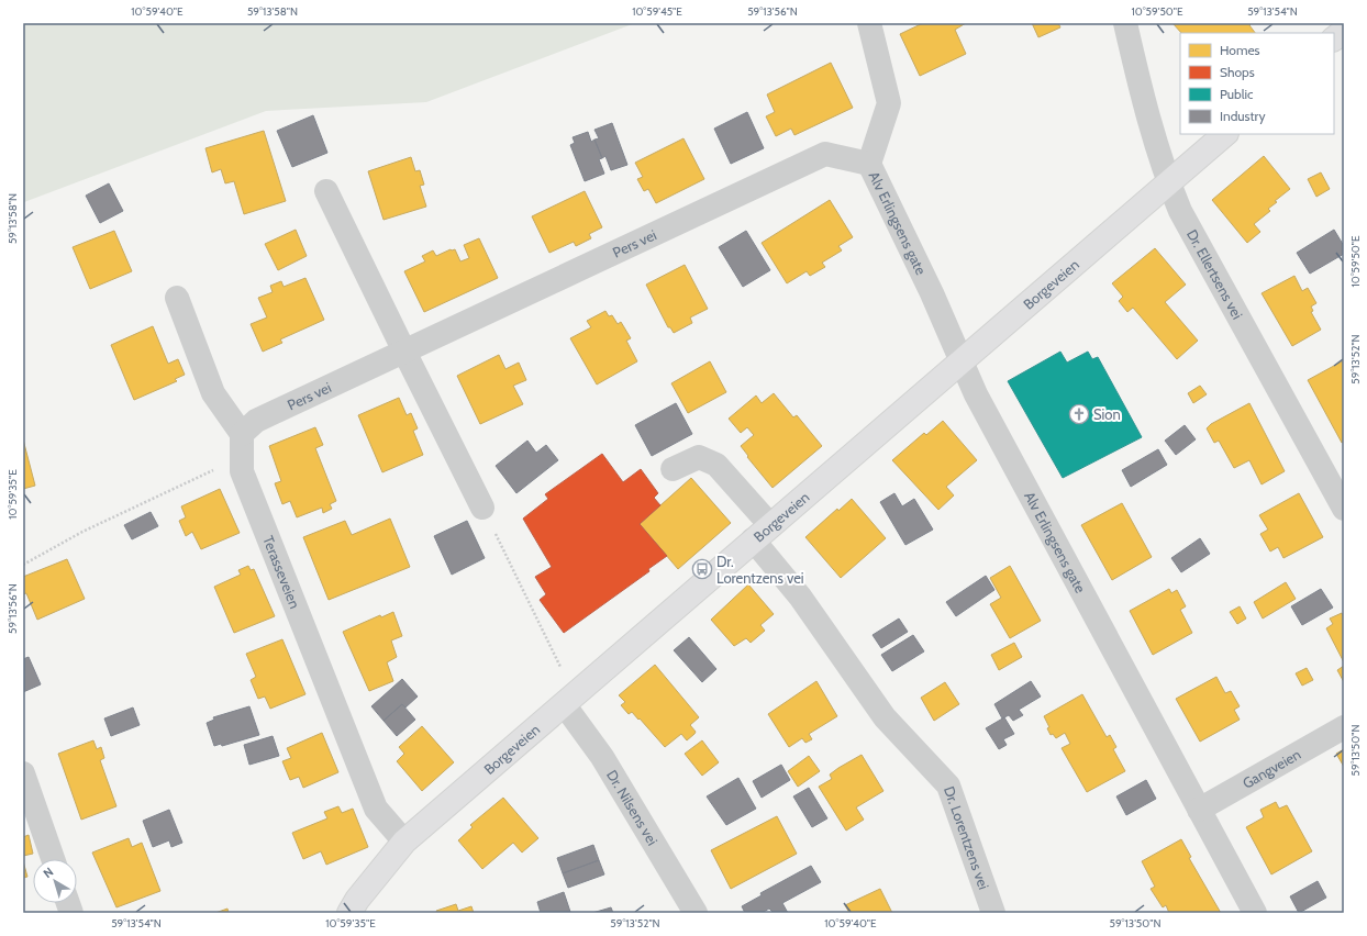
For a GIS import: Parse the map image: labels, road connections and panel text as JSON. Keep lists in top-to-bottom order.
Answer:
{
  "streets": {
    "main road": ["Borgeveien"],
    "street": [
      "Alv Erlingsens gate",
      "Pers vei",
      "Dr. Ellertsens vei",
      "Terasseveien",
      "Gangveien",
      "Dr. Nilsens vei",
      "Dr. Lorentzens vei"
    ]
  },
  "crossings": [
    ["Alv Erlingsens gate", "Pers vei"],
    ["Alv Erlingsens gate", "Borgeveien"],
    ["Alv Erlingsens gate", "Gangveien"],
    ["Pers vei", "Terasseveien"],
    ["Dr. Ellertsens vei", "Borgeveien"],
    ["Borgeveien", "Terasseveien"],
    ["Borgeveien", "Dr. Nilsens vei"],
    ["Borgeveien", "Dr. Lorentzens vei"]
  ],
  "places": {
    "church": ["Sion"],
    "bus stop": ["Dr. Lorentzens vei"]
  },
  "legend": [
    "Homes",
    "Shops",
    "Public",
    "Industry"
  ],
  "north": "top left",
  "coordinates": [
    "10°59'40\"E",
    "59°13'58\"N",
    "10°59'45\"E",
    "59°13'56\"N",
    "10°59'50\"E",
    "59°13'54\"N",
    "59°13'52\"N",
    "10°59'35\"E",
    "59°13'50\"N"
  ]
}
